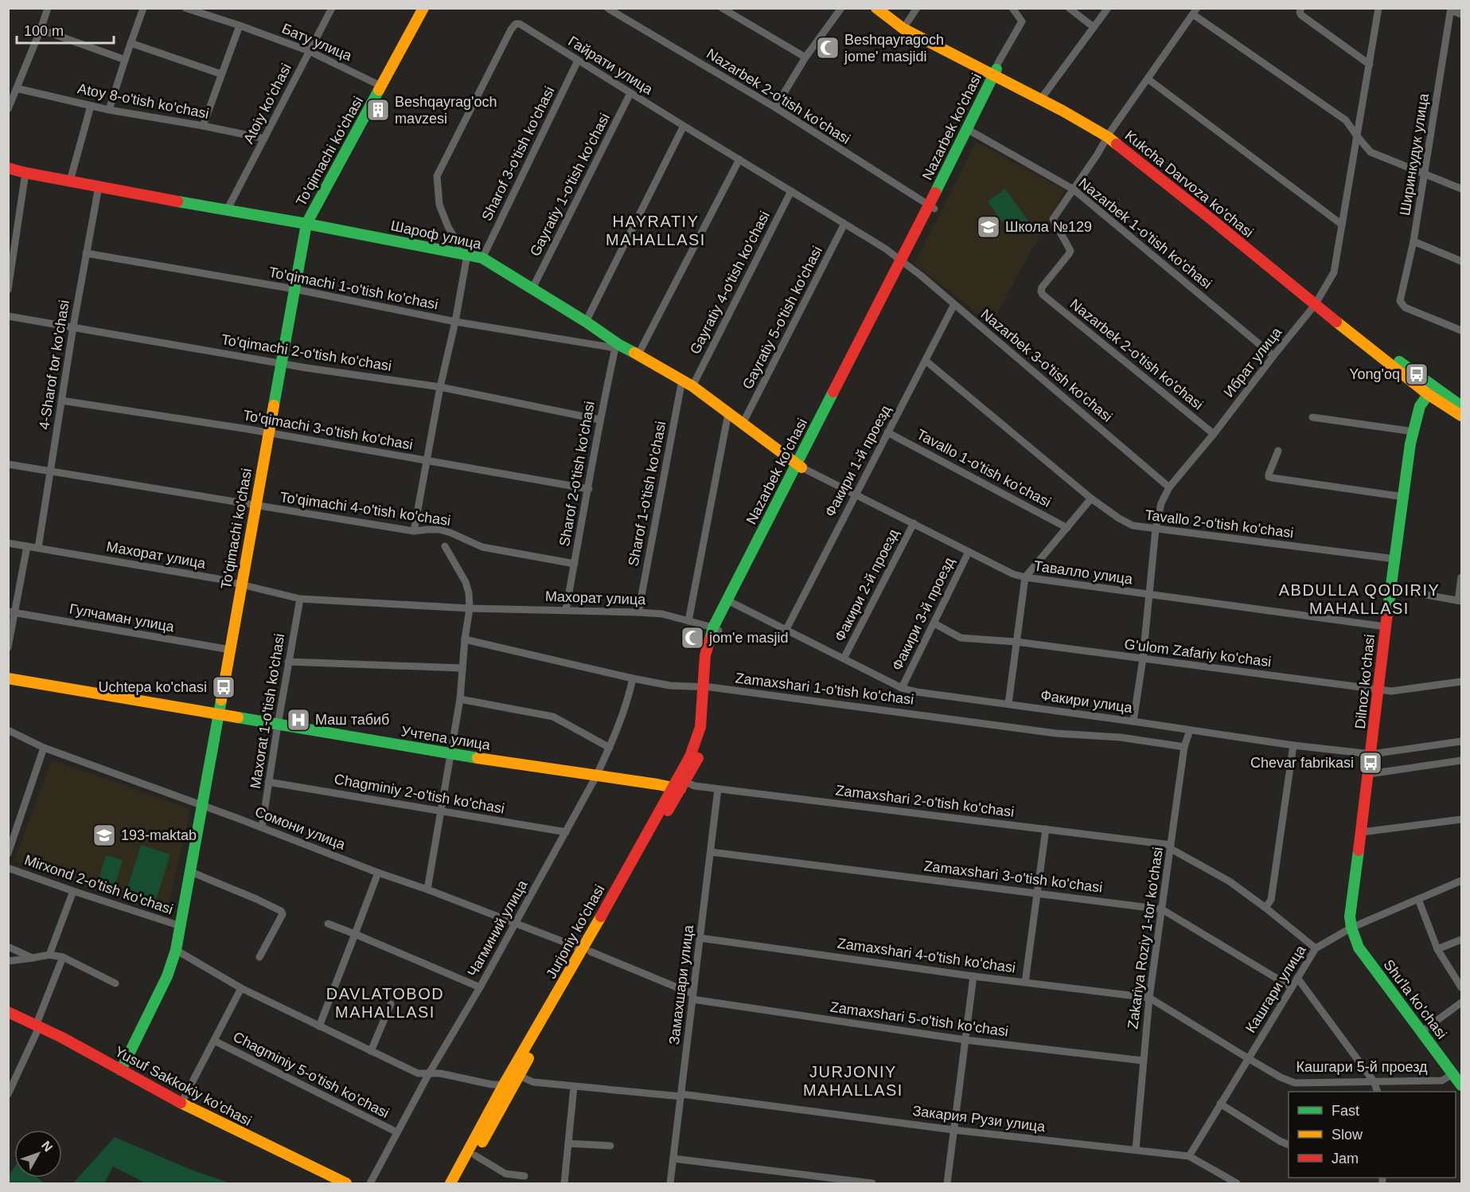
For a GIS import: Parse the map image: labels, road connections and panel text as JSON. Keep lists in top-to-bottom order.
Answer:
{
  "streets": {
    "main road": [
      "Nazarbek ko'chasi",
      "To'qimachi ko'chasi",
      "Kukcha Darvoza ko'chasi",
      "Шароф улица",
      "Dilnoz ko'chasi",
      "Учтепа улица",
      "Jurjoniy ko'chasi",
      "Shu'la ko'chasi",
      "Yusuf Sakkokiy ko'chasi"
    ],
    "street": [
      "Бату улица",
      "Гайрати улица",
      "Nazarbek 2-o'tish ko'chasi",
      "Atoy 8-o'tish ko'chasi",
      "Atoiy koʻchasi",
      "Sharof 3-o'tish ko'chasi",
      "Ширинкудук улица",
      "Gayratiy 1-o'tish ko'chasi",
      "Nazarbek 1-o'tish ko'chasi",
      "Gayratiy 4-o'tish ko'chasi",
      "To'qimachi 1-o'tish ko'chasi",
      "Gayratiy 5-o'tish ko'chasi",
      "To'qimachi 2-o'tish ko'chasi",
      "Ибрат улица",
      "4-Sharof tor ko'chasi",
      "Nazarbek 3-o'tish ko'chasi",
      "To'qimachi 3-o'tish ko'chasi",
      "Факири 1-й проезд",
      "Tavallo 1-o'tish ko'chasi",
      "Sharof 2-o'tish ko'chasi",
      "Sharof 1-o'tish ko'chasi",
      "To'qimachi 4-o'tish ko'chasi",
      "Tavallo 2-o'tish ko'chasi",
      "Махорат улица",
      "Тавалло улица",
      "Факири 2-й проезд",
      "Факири 3-й проезд",
      "Гулчаман улица",
      "G'ulom Zafariy ko'chasi",
      "Zamaxshari 1-o'tish ko'chasi",
      "Факири улица",
      "Maxorat 1-o'tish ko'chasi",
      "Chagminiy 2-o'tish ko'chasi",
      "Zamaxshari 2-o'tish ko'chasi",
      "Сомони улица",
      "Zamaxshari 3-o'tish ko'chasi",
      "Mirxond 2-o'tish ko'chasi",
      "Чагминий улица",
      "Zakariya Roziy 1-tor ko'chasi",
      "Zamaxshari 4-o'tish ko'chasi",
      "Замахшари улица",
      "Кашгари улица",
      "Zamaxshari 5-o'tish ko'chasi",
      "Кашгари 5-й проезд",
      "Chagminiy 5-o'tish ko'chasi",
      "Закария Рузи улица"
    ]
  },
  "crossings": [
    ["Бату улица", "Atoiy koʻchasi"],
    ["Бату улица", "To'qimachi ko'chasi"],
    ["Гайрати улица", "Nazarbek ko'chasi"],
    ["Гайрати улица", "Sharof 3-o'tish ko'chasi"],
    ["Гайрати улица", "Gayratiy 1-o'tish ko'chasi"],
    ["Гайрати улица", "Шароф улица"],
    ["Гайрати улица", "Gayratiy 4-o'tish ko'chasi"],
    ["Гайрати улица", "Gayratiy 5-o'tish ko'chasi"],
    ["Гайрати улица", "Nazarbek 3-o'tish ko'chasi"],
    ["Nazarbek 2-o'tish ko'chasi", "Nazarbek ko'chasi"],
    ["Nazarbek 2-o'tish ko'chasi", "Nazarbek 1-o'tish ko'chasi"],
    ["Nazarbek 2-o'tish ko'chasi", "Ибрат улица"],
    ["Atoy 8-o'tish ko'chasi", "Atoiy koʻchasi"],
    ["Atoiy koʻchasi", "Шароф улица"],
    ["Nazarbek ko'chasi", "Kukcha Darvoza ko'chasi"],
    ["Nazarbek ko'chasi", "Nazarbek 1-o'tish ko'chasi"],
    ["Nazarbek ko'chasi", "Шароф улица"],
    ["Nazarbek ko'chasi", "Nazarbek 3-o'tish ko'chasi"],
    ["Nazarbek ko'chasi", "Махорат улица"],
    ["Nazarbek ko'chasi", "Тавалло улица"],
    ["Nazarbek ko'chasi", "Zamaxshari 1-o'tish ko'chasi"],
    ["Nazarbek ko'chasi", "Факири улица"],
    ["Nazarbek ko'chasi", "Jurjoniy ko'chasi"],
    ["To'qimachi ko'chasi", "Шароф улица"],
    ["To'qimachi ko'chasi", "To'qimachi 1-o'tish ko'chasi"],
    ["To'qimachi ko'chasi", "To'qimachi 2-o'tish ko'chasi"],
    ["To'qimachi ko'chasi", "To'qimachi 3-o'tish ko'chasi"],
    ["To'qimachi ko'chasi", "To'qimachi 4-o'tish ko'chasi"],
    ["To'qimachi ko'chasi", "Махорат улица"],
    ["To'qimachi ko'chasi", "Гулчаман улица"],
    ["To'qimachi ko'chasi", "Учтепа улица"],
    ["To'qimachi ko'chasi", "Сомони улица"],
    ["To'qimachi ko'chasi", "Mirxond 2-o'tish ko'chasi"],
    ["To'qimachi ko'chasi", "Yusuf Sakkokiy ko'chasi"],
    ["Sharof 3-o'tish ko'chasi", "Шароф улица"],
    ["Kukcha Darvoza ko'chasi", "Ибрат улица"],
    ["Kukcha Darvoza ko'chasi", "Dilnoz ko'chasi"],
    ["Gayratiy 1-o'tish ko'chasi", "Шароф улица"],
    ["Nazarbek 1-o'tish ko'chasi", "Ибрат улица"],
    ["Шароф улица", "Gayratiy 4-o'tish ko'chasi"],
    ["Шароф улица", "To'qimachi 1-o'tish ko'chasi"],
    ["Шароф улица", "Gayratiy 5-o'tish ko'chasi"],
    ["Шароф улица", "4-Sharof tor ko'chasi"],
    ["Шароф улица", "Sharof 2-o'tish ko'chasi"],
    ["Шароф улица", "Sharof 1-o'tish ko'chasi"],
    ["Шароф улица", "Тавалло улица"],
    ["To'qimachi 1-o'tish ko'chasi", "4-Sharof tor ko'chasi"],
    ["To'qimachi 1-o'tish ko'chasi", "Sharof 2-o'tish ko'chasi"],
    ["To'qimachi 2-o'tish ko'chasi", "4-Sharof tor ko'chasi"],
    ["To'qimachi 2-o'tish ko'chasi", "Sharof 2-o'tish ko'chasi"],
    ["Ибрат улица", "Nazarbek 3-o'tish ko'chasi"],
    ["Ибрат улица", "Tavallo 2-o'tish ko'chasi"],
    ["Ибрат улица", "Тавалло улица"],
    ["Ибрат улица", "G'ulom Zafariy ko'chasi"],
    ["Ибрат улица", "Факири улица"],
    ["4-Sharof tor ko'chasi", "To'qimachi 3-o'tish ko'chasi"],
    ["4-Sharof tor ko'chasi", "To'qimachi 4-o'tish ko'chasi"],
    ["4-Sharof tor ko'chasi", "Махорат улица"],
    ["Nazarbek 3-o'tish ko'chasi", "Факири 1-й проезд"],
    ["To'qimachi 3-o'tish ko'chasi", "Sharof 2-o'tish ko'chasi"],
    ["Факири 1-й проезд", "Tavallo 1-o'tish ko'chasi"],
    ["Факири 1-й проезд", "Tavallo 2-o'tish ko'chasi"],
    ["Факири 1-й проезд", "Тавалло улица"],
    ["Факири 1-й проезд", "Факири улица"],
    ["Sharof 2-o'tish ko'chasi", "To'qimachi 4-o'tish ko'chasi"],
    ["Sharof 2-o'tish ko'chasi", "Махорат улица"],
    ["Sharof 1-o'tish ko'chasi", "Махорат улица"],
    ["Tavallo 2-o'tish ko'chasi", "Dilnoz ko'chasi"],
    ["Махорат улица", "Maxorat 1-o'tish ko'chasi"],
    ["Тавалло улица", "Факири 2-й проезд"],
    ["Тавалло улица", "Факири 3-й проезд"],
    ["Тавалло улица", "Dilnoz ko'chasi"],
    ["Факири 2-й проезд", "Факири улица"],
    ["Факири 3-й проезд", "G'ulom Zafariy ko'chasi"],
    ["Факири 3-й проезд", "Факири улица"],
    ["G'ulom Zafariy ko'chasi", "Dilnoz ko'chasi"],
    ["Dilnoz ko'chasi", "Факири улица"],
    ["Dilnoz ko'chasi", "Кашгари улица"],
    ["Dilnoz ko'chasi", "Shu'la ko'chasi"],
    ["Zamaxshari 1-o'tish ko'chasi", "Чагминий улица"],
    ["Zamaxshari 1-o'tish ko'chasi", "Jurjoniy ko'chasi"],
    ["Zamaxshari 1-o'tish ko'chasi", "Zakariya Roziy 1-tor ko'chasi"],
    ["Факири улица", "Zakariya Roziy 1-tor ko'chasi"],
    ["Maxorat 1-o'tish ko'chasi", "Учтепа улица"],
    ["Maxorat 1-o'tish ko'chasi", "Chagminiy 2-o'tish ko'chasi"],
    ["Maxorat 1-o'tish ko'chasi", "Сомони улица"],
    ["Учтепа улица", "Zamaxshari 2-o'tish ko'chasi"],
    ["Учтепа улица", "Чагминий улица"],
    ["Учтепа улица", "Jurjoniy ko'chasi"],
    ["Chagminiy 2-o'tish ko'chasi", "Чагминий улица"],
    ["Zamaxshari 2-o'tish ko'chasi", "Jurjoniy ko'chasi"],
    ["Zamaxshari 2-o'tish ko'chasi", "Zakariya Roziy 1-tor ko'chasi"],
    ["Zamaxshari 2-o'tish ko'chasi", "Замахшари улица"],
    ["Zamaxshari 2-o'tish ko'chasi", "Кашгари улица"],
    ["Сомони улица", "Чагминий улица"],
    ["Сомони улица", "Jurjoniy ko'chasi"],
    ["Сомони улица", "Zamaxshari 5-o'tish ko'chasi"],
    ["Zamaxshari 3-o'tish ko'chasi", "Zakariya Roziy 1-tor ko'chasi"],
    ["Zamaxshari 3-o'tish ko'chasi", "Замахшари улица"],
    ["Zamaxshari 3-o'tish ko'chasi", "Кашгари улица"],
    ["Чагминий улица", "Chagminiy 5-o'tish ko'chasi"],
    ["Jurjoniy ko'chasi", "Zamaxshari 5-o'tish ko'chasi"],
    ["Jurjoniy ko'chasi", "Закария Рузи улица"],
    ["Zakariya Roziy 1-tor ko'chasi", "Zamaxshari 4-o'tish ko'chasi"],
    ["Zakariya Roziy 1-tor ko'chasi", "Zamaxshari 5-o'tish ko'chasi"],
    ["Zakariya Roziy 1-tor ko'chasi", "Кашгари 5-й проезд"],
    ["Zakariya Roziy 1-tor ko'chasi", "Закария Рузи улица"],
    ["Zamaxshari 4-o'tish ko'chasi", "Замахшари улица"],
    ["Zamaxshari 4-o'tish ko'chasi", "Кашгари 5-й проезд"],
    ["Замахшари улица", "Zamaxshari 5-o'tish ko'chasi"],
    ["Замахшари улица", "Закария Рузи улица"],
    ["Кашгари улица", "Shu'la ko'chasi"],
    ["Кашгари улица", "Кашгари 5-й проезд"],
    ["Кашгари улица", "Закария Рузи улица"],
    ["Shu'la ko'chasi", "Кашгари 5-й проезд"],
    ["Chagminiy 5-o'tish ko'chasi", "Yusuf Sakkokiy ko'chasi"]
  ],
  "districts": [
    "HAYRATIY MAHALLASI",
    "ABDULLA QODIRIY MAHALLASI",
    "DAVLATOBOD MAHALLASI",
    "JURJONIY MAHALLASI"
  ],
  "places": {
    "mosque": ["Beshqayragoch jome' masjidi", "jom'e masjid"],
    "building": ["Beshqayrag'och mavzesi"],
    "school or university": ["Школа №129", "193-maktab"],
    "bus stop": ["Yong'oq", "Uchtepa ko'chasi", "Chevar fabrikasi"],
    "hospital": ["Маш табиб"]
  },
  "legend": ["Fast", "Slow", "Jam"],
  "scale_bar": "100 m",
  "north": "top right"
}
